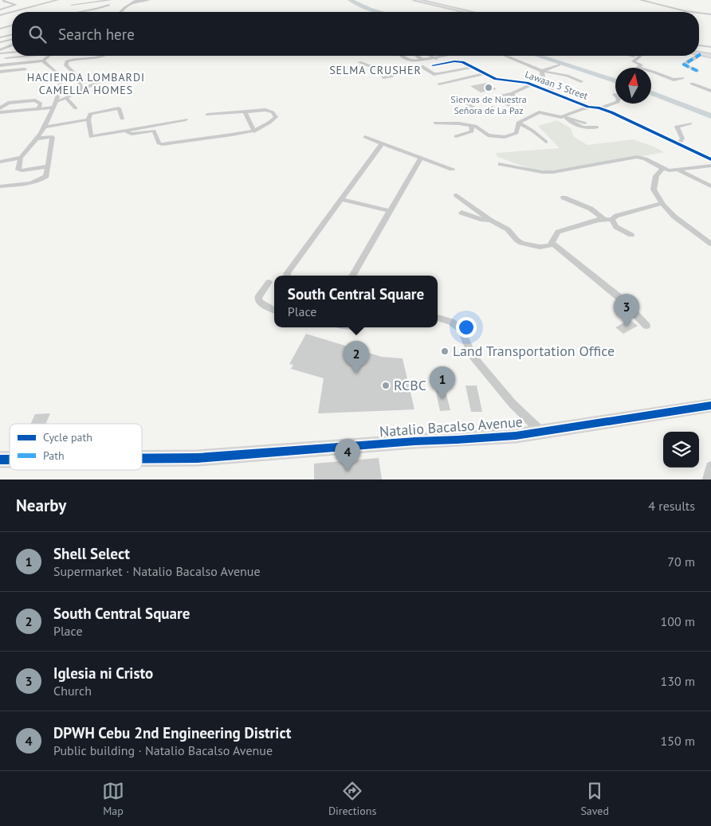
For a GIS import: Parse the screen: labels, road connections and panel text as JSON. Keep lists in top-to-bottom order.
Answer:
{
  "streets": {
    "main road": ["Natalio Bacalso Avenue"],
    "street": ["Lawaan 3 Street"]
  },
  "districts": ["SELMA CRUSHER", "HACIENDA LOMBARDI CAMELLA HOMES"],
  "places": ["Siervas de Nuestra Señora de La Paz", "Land Transportation Office", "RCBC"],
  "legend": ["Cycle path", "Path"],
  "north": "top",
  "page": {
    "search": "Search here",
    "popup": ["South Central Square", "Place"],
    "pins": [
      "3",
      "2",
      "1",
      "4"
    ],
    "heading": ["Nearby", "4 results"],
    "list": [
      {
        "mark": "1",
        "name": "Shell Select",
        "note": "Supermarket · Natalio Bacalso Avenue",
        "value": "70 m"
      },
      {
        "mark": "2",
        "name": "South Central Square",
        "note": "Place",
        "value": "100 m"
      },
      {
        "mark": "3",
        "name": "Iglesia ni Cristo",
        "note": "Church",
        "value": "130 m"
      },
      {
        "mark": "4",
        "name": "DPWH Cebu 2nd Engineering District",
        "note": "Public building · Natalio Bacalso Avenue",
        "value": "150 m"
      }
    ],
    "nav": ["Map", "Directions", "Saved"]
  }
}
